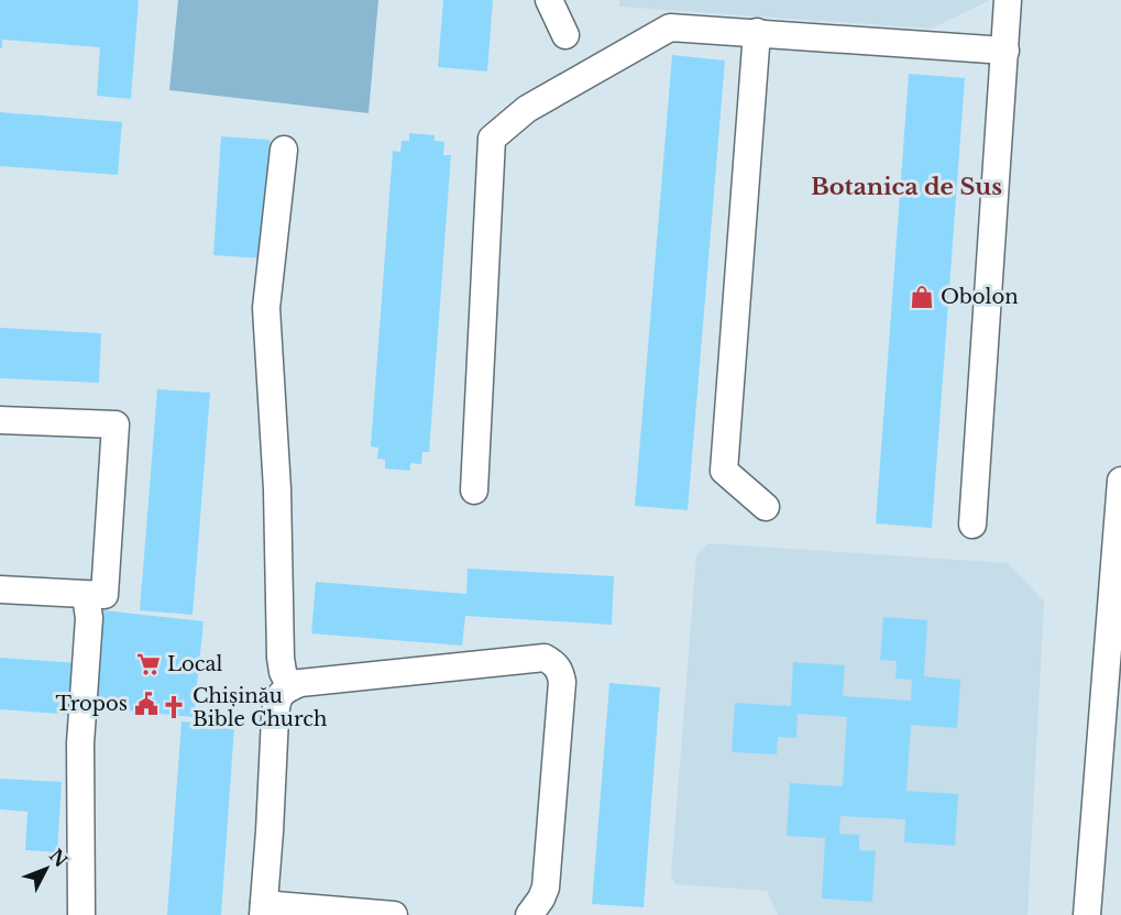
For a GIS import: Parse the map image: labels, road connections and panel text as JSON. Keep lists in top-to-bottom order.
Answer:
{
  "districts": ["Botanica de Sus"],
  "places": {
    "shop": ["Obolon"],
    "supermarket": ["Local"],
    "public building": ["Tropos"],
    "church": ["Chișinău Bible Church"]
  },
  "north": "top right"
}
